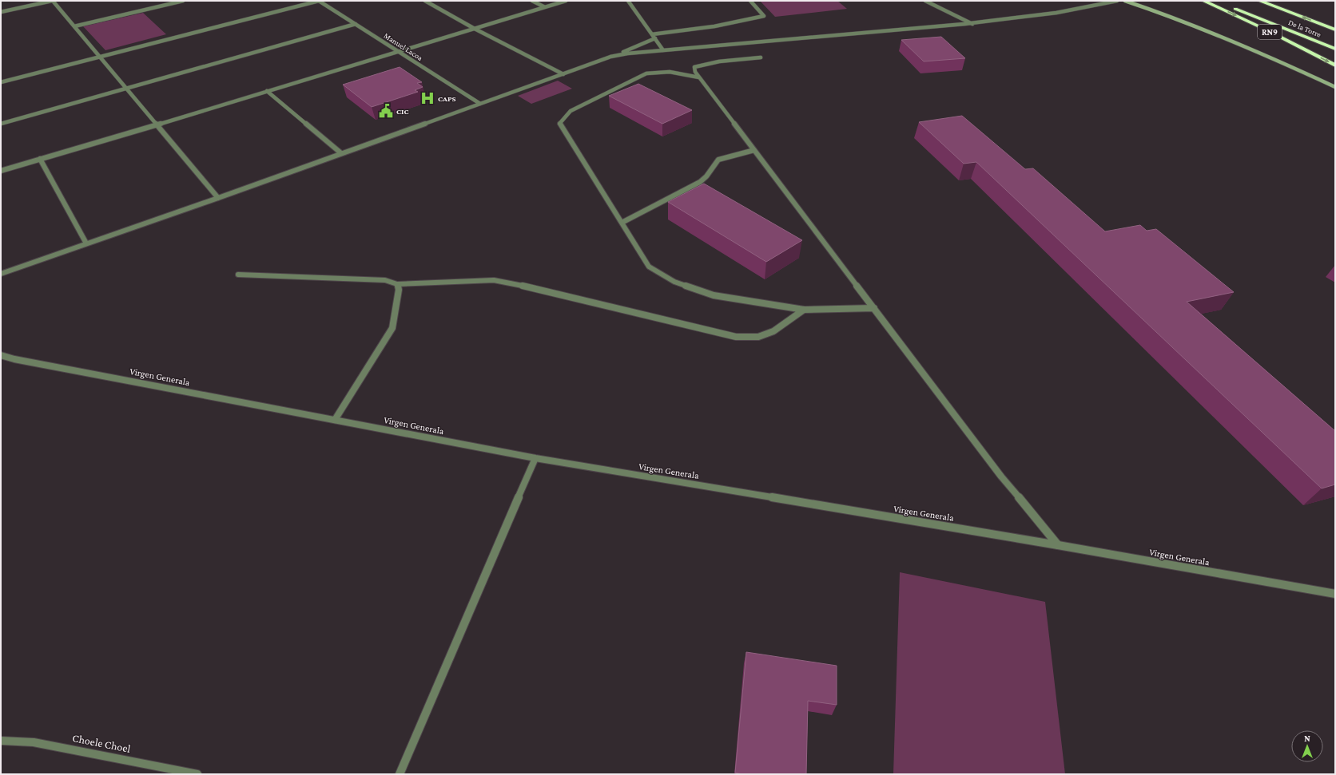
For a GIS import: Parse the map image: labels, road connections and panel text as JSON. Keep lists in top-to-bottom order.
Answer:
{
  "streets": {
    "highway": ["De la Torre", "RN9"],
    "street": ["Manuel Lacoa", "Virgen Generala", "Choele Choel"]
  },
  "places": {
    "hospital": ["CAPS"],
    "public building": ["CIC"]
  },
  "north": "top"
}
